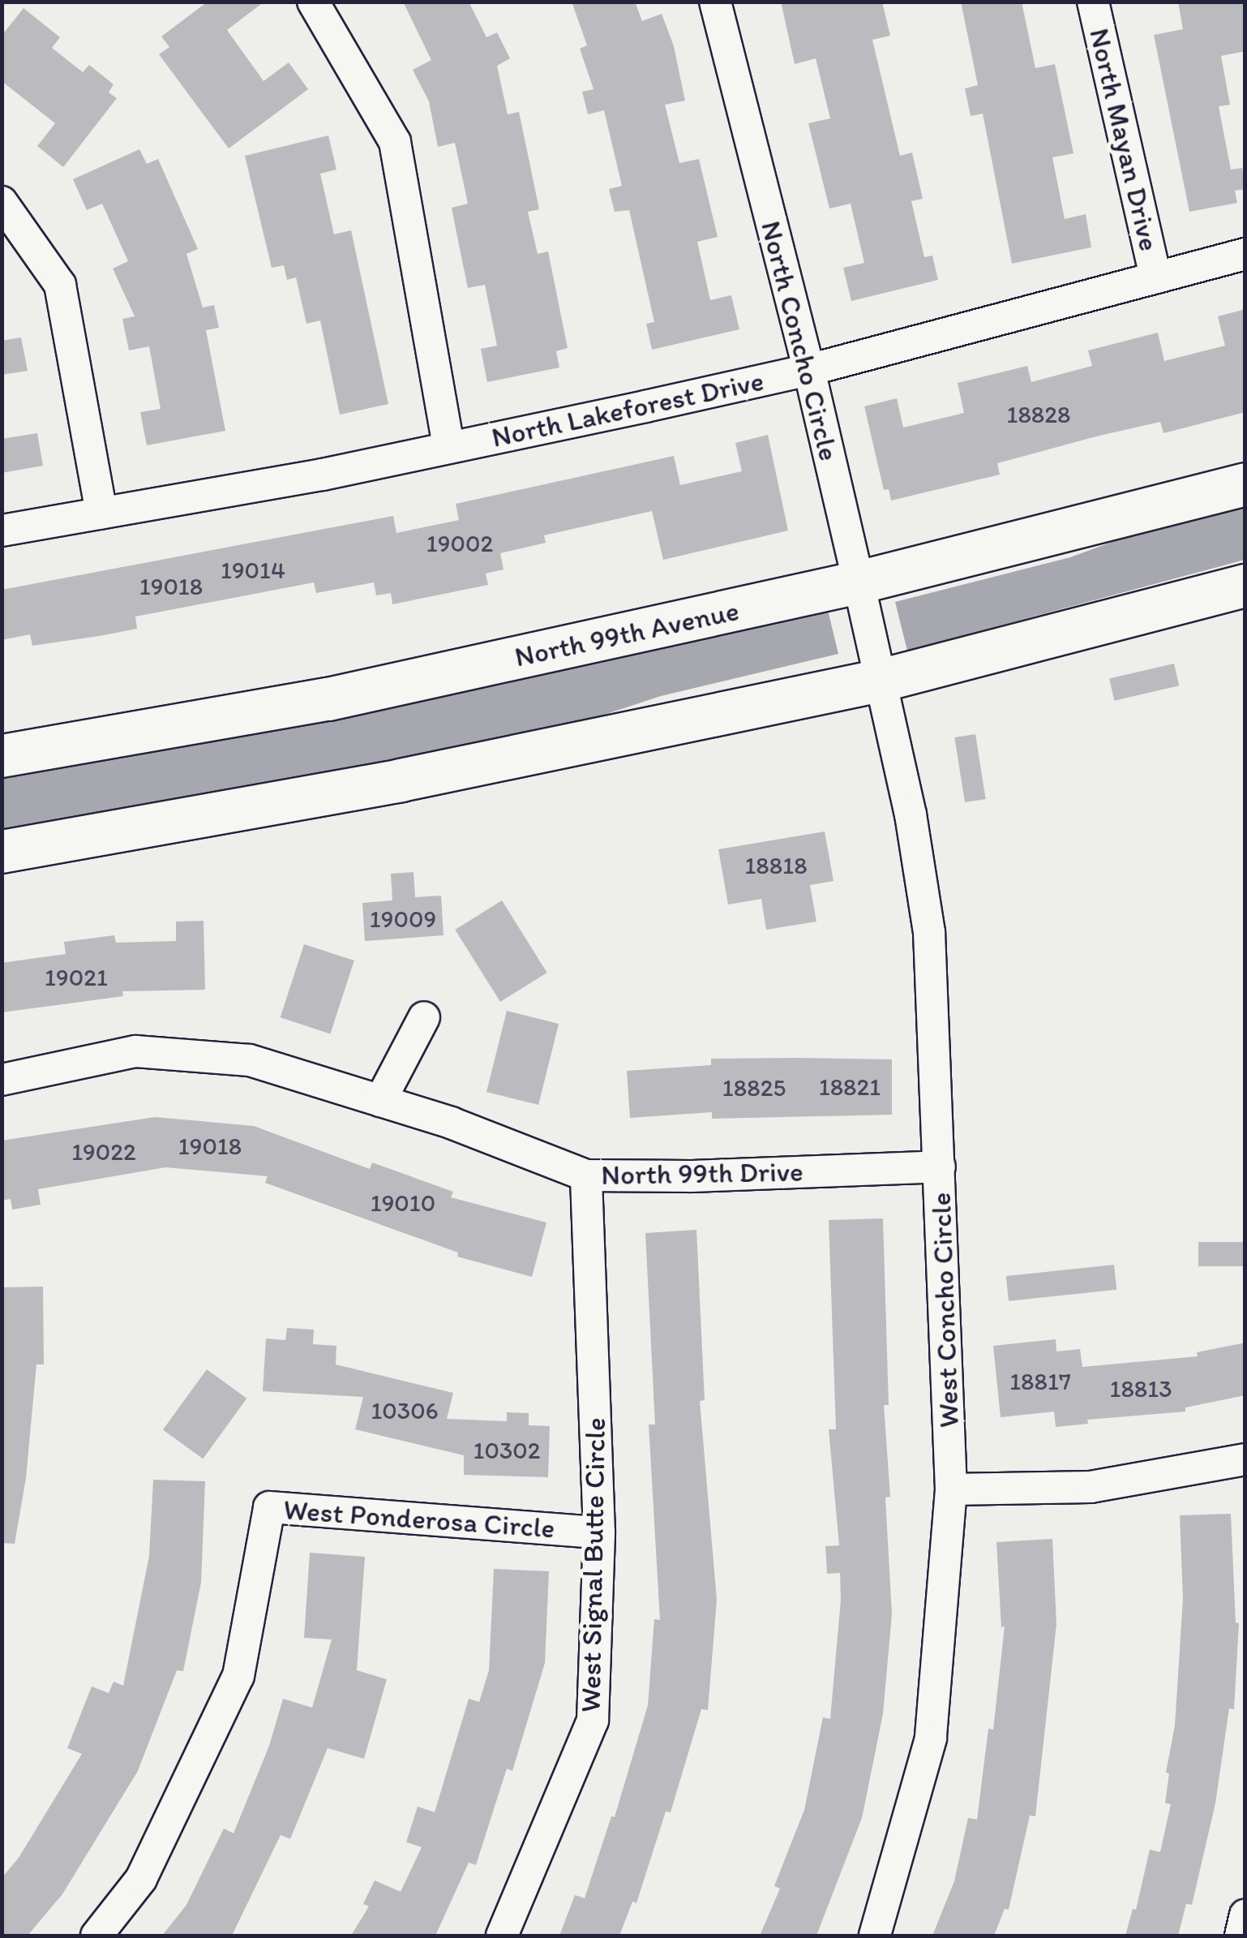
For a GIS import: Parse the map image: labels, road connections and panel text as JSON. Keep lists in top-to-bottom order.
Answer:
{
  "streets": {
    "main road": ["North 99th Avenue"],
    "street": [
      "North Mayan Drive",
      "North Concho Circle",
      "North Lakeforest Drive",
      "North 99th Drive",
      "West Concho Circle",
      "West Ponderosa Circle",
      "West Signal Butte Circle"
    ]
  },
  "crossings": [
    ["North Mayan Drive", "North Lakeforest Drive"],
    ["North Concho Circle", "North Lakeforest Drive"],
    ["North Concho Circle", "North 99th Avenue"],
    ["North Concho Circle", "West Concho Circle"],
    ["North 99th Drive", "West Concho Circle"],
    ["North 99th Drive", "West Signal Butte Circle"],
    ["West Ponderosa Circle", "West Signal Butte Circle"]
  ],
  "house_numbers": [
    "18828",
    "19002",
    "19014",
    "19018",
    "18818",
    "19009",
    "19021",
    "18821",
    "18825",
    "19018",
    "19022",
    "19010",
    "18817",
    "18813",
    "10306",
    "10302"
  ]
}
